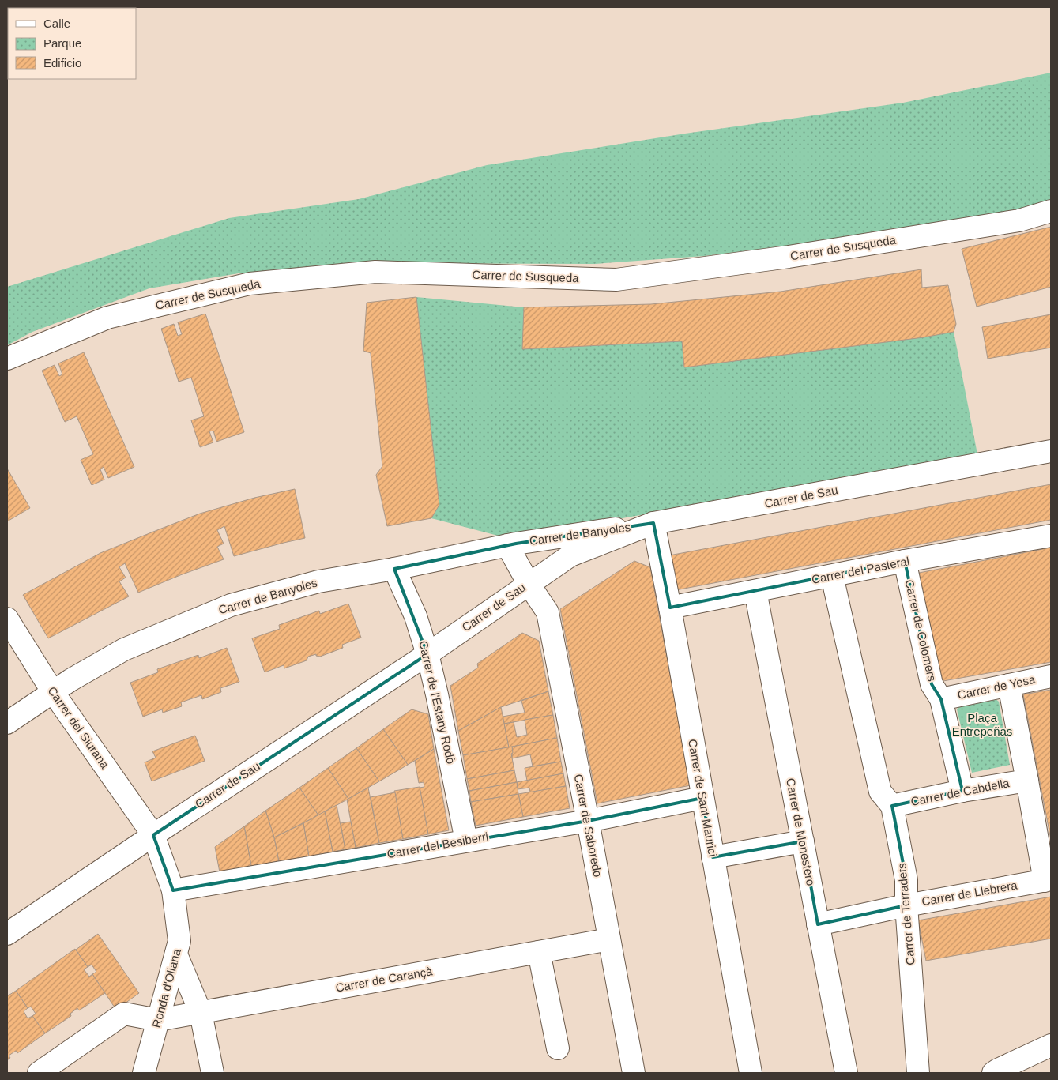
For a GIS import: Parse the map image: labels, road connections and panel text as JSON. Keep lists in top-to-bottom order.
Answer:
{
  "streets": {
    "street": [
      "Carrer de Susqueda",
      "Carrer de Sau",
      "Carrer de Banyoles",
      "Carrer del Pasteral",
      "Carrer de Colomers",
      "Carrer de Yesa",
      "Carrer de l'Estany Rodò",
      "Carrer del Siurana",
      "Carrer de Cabdella",
      "Carrer de Sant Maurici",
      "Carrer de Saboredo",
      "Carrer de Monestero",
      "Carrer del Besiberri",
      "Carrer de Llebrera",
      "Carrer de Terradets",
      "Carrer de Carançà",
      "Ronda d'Oliana"
    ]
  },
  "crossings": [
    ["Carrer de Sau", "Carrer de Banyoles"],
    ["Carrer de Sau", "Carrer de l'Estany Rodò"],
    ["Carrer de Sau", "Carrer del Siurana"],
    ["Carrer de Sau", "Carrer de Sant Maurici"],
    ["Carrer de Sau", "Carrer de Saboredo"],
    ["Carrer de Sau", "Ronda d'Oliana"],
    ["Carrer de Banyoles", "Carrer de l'Estany Rodò"],
    ["Carrer de Banyoles", "Carrer del Siurana"],
    ["Carrer de Banyoles", "Carrer de Sant Maurici"],
    ["Carrer del Pasteral", "Carrer de Colomers"],
    ["Carrer del Pasteral", "Carrer de Sant Maurici"],
    ["Carrer del Pasteral", "Carrer de Monestero"],
    ["Carrer del Pasteral", "Carrer de Terradets"],
    ["Carrer de Colomers", "Carrer de Yesa"],
    ["Carrer de Colomers", "Carrer de Cabdella"],
    ["Carrer de l'Estany Rodò", "Carrer del Besiberri"],
    ["Carrer del Siurana", "Ronda d'Oliana"],
    ["Carrer de Cabdella", "Carrer de Terradets"],
    ["Carrer de Sant Maurici", "Carrer del Besiberri"],
    ["Carrer de Saboredo", "Carrer del Besiberri"],
    ["Carrer de Saboredo", "Carrer de Carançà"],
    ["Carrer de Monestero", "Carrer de Llebrera"],
    ["Carrer del Besiberri", "Ronda d'Oliana"],
    ["Carrer de Llebrera", "Carrer de Terradets"],
    ["Carrer de Carançà", "Ronda d'Oliana"]
  ],
  "parks": ["Plaça Entrepeñas"],
  "legend": ["Calle", "Parque", "Edificio"]
}
